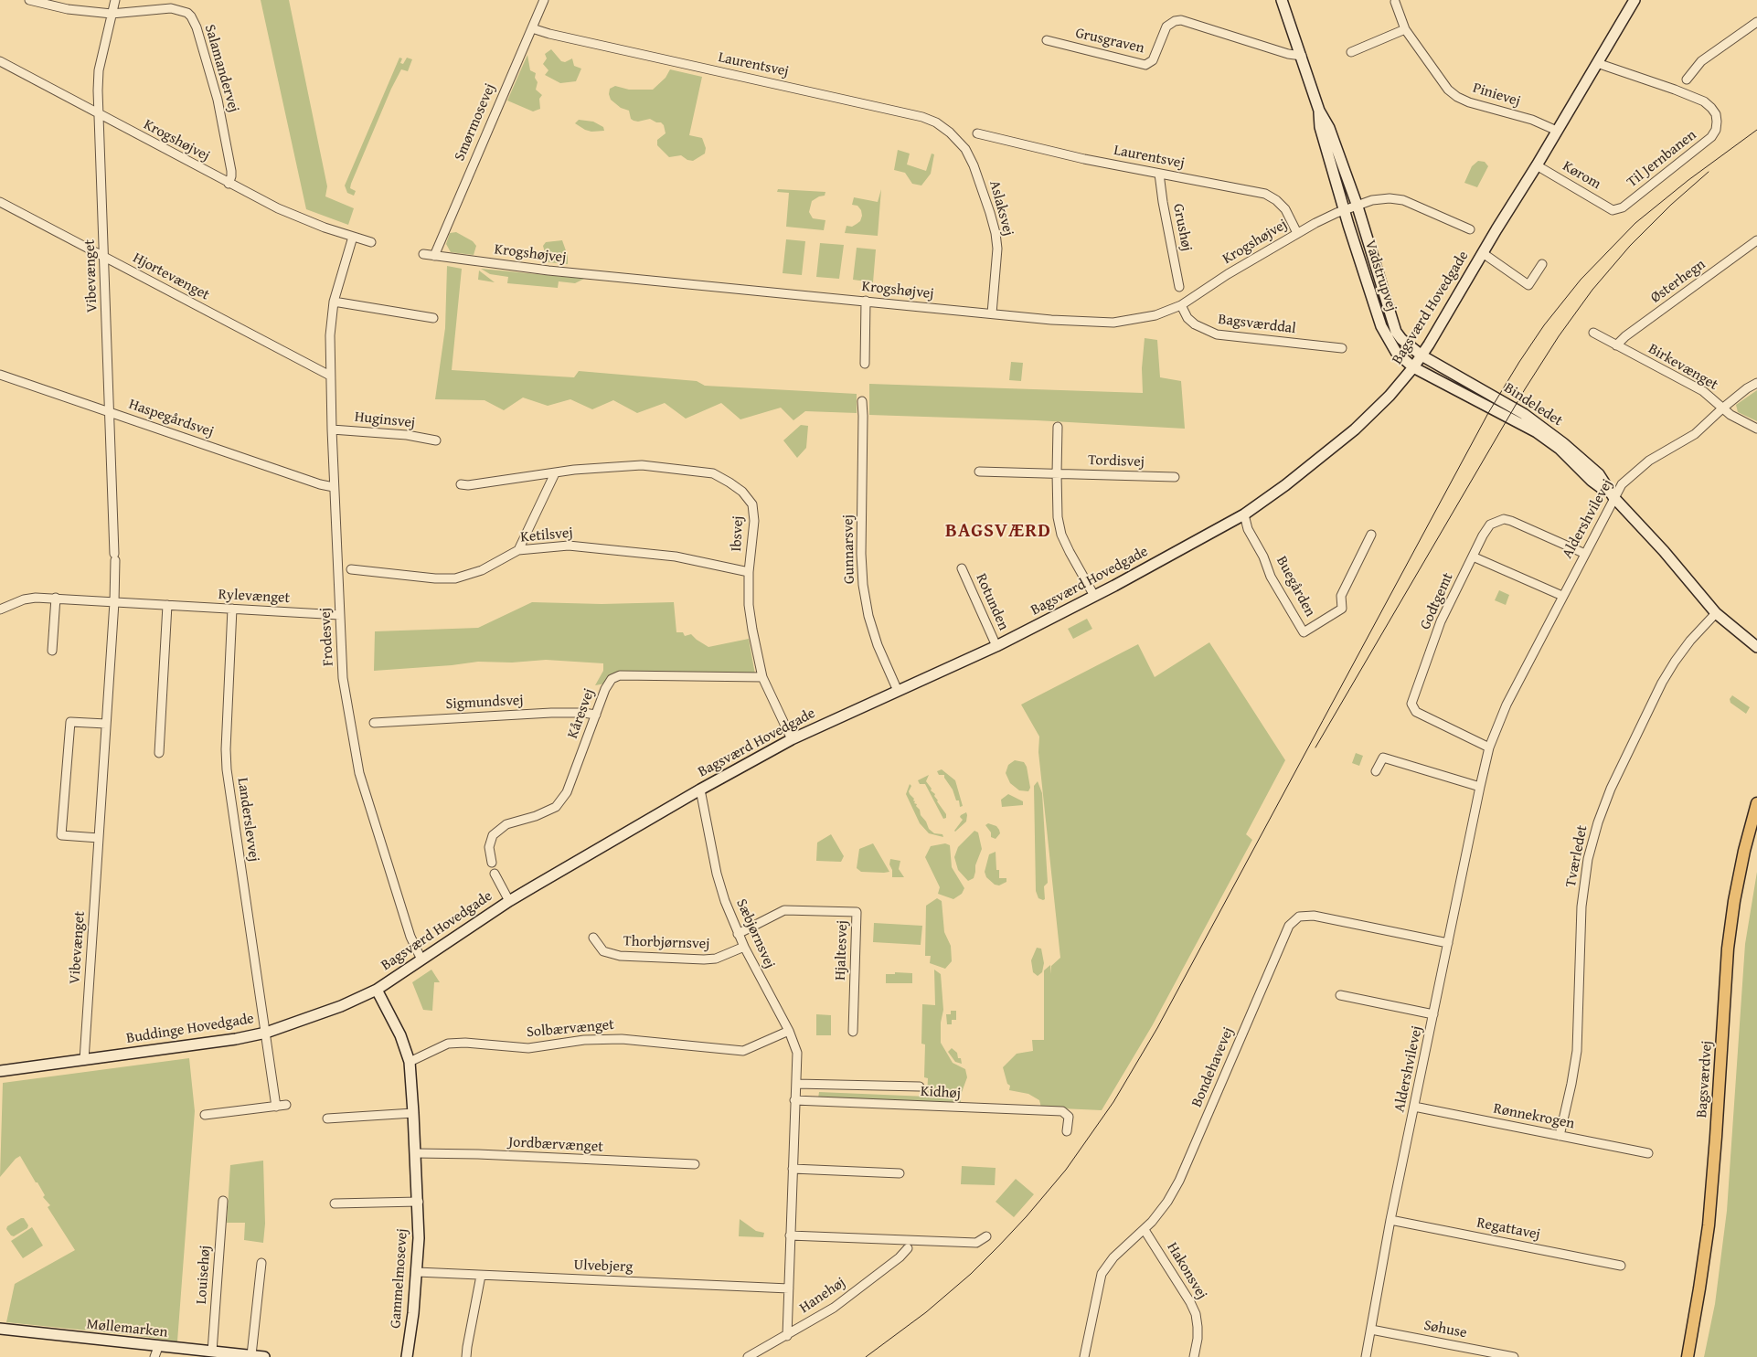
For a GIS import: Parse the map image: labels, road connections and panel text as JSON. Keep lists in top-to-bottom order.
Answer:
{
  "streets": {
    "main road": ["Bagsværdvej"],
    "street": [
      "Grusgraven",
      "Laurentsvej",
      "Salamandervej",
      "Pinievej",
      "Smørmosevej",
      "Krogshøjvej",
      "Til Jernbanen",
      "Kørom",
      "Aslaksvej",
      "Grushøj",
      "Vibevænget",
      "Vadstrupvej",
      "Hjortevænget",
      "Østerhegn",
      "Bagsværd Hovedgade",
      "Bagsværddal",
      "Birkevænget",
      "Bindeledet",
      "Haspegårdsvej",
      "Huginsvej",
      "Tordisvej",
      "Aldershvilevej",
      "Ibsvej",
      "Ketilsvej",
      "Gunnarsvej",
      "Buegården",
      "Rylevænget",
      "Godtgemt",
      "Rotunden",
      "Frodesvej",
      "Sigmundsvej",
      "Kåresvej",
      "Landerslevvej",
      "Tværledet",
      "Sæbjørnsvej",
      "Thorbjørnsvej",
      "Hjaltesvej",
      "Buddinge Hovedgade",
      "Solbærvænget",
      "Bondehavevej",
      "Kidhøj",
      "Rønnekrogen",
      "Jordbærvænget",
      "Regattavej",
      "Ulvebjerg",
      "Hakonsvej",
      "Louisehøj",
      "Gammelmosevej",
      "Hanehøj",
      "Møllemarken",
      "Søhuse"
    ]
  },
  "crossings": [
    ["Grusgraven", "Vadstrupvej"],
    ["Laurentsvej", "Smørmosevej"],
    ["Laurentsvej", "Krogshøjvej"],
    ["Laurentsvej", "Aslaksvej"],
    ["Laurentsvej", "Grushøj"],
    ["Salamandervej", "Krogshøjvej"],
    ["Salamandervej", "Vibevænget"],
    ["Pinievej", "Bagsværd Hovedgade"],
    ["Smørmosevej", "Krogshøjvej"],
    ["Krogshøjvej", "Aslaksvej"],
    ["Krogshøjvej", "Vibevænget"],
    ["Krogshøjvej", "Vadstrupvej"],
    ["Krogshøjvej", "Bagsværddal"],
    ["Krogshøjvej", "Frodesvej"],
    ["Til Jernbanen", "Kørom"],
    ["Til Jernbanen", "Bagsværd Hovedgade"],
    ["Kørom", "Bagsværd Hovedgade"],
    ["Vibevænget", "Hjortevænget"],
    ["Vibevænget", "Haspegårdsvej"],
    ["Vibevænget", "Rylevænget"],
    ["Vibevænget", "Buddinge Hovedgade"],
    ["Vadstrupvej", "Bagsværd Hovedgade"],
    ["Vadstrupvej", "Bindeledet"],
    ["Hjortevænget", "Frodesvej"],
    ["Østerhegn", "Birkevænget"],
    ["Bagsværd Hovedgade", "Bindeledet"],
    ["Bagsværd Hovedgade", "Ibsvej"],
    ["Bagsværd Hovedgade", "Gunnarsvej"],
    ["Bagsværd Hovedgade", "Buegården"],
    ["Bagsværd Hovedgade", "Rotunden"],
    ["Bagsværd Hovedgade", "Frodesvej"],
    ["Bagsværd Hovedgade", "Sæbjørnsvej"],
    ["Bagsværd Hovedgade", "Buddinge Hovedgade"],
    ["Bagsværd Hovedgade", "Gammelmosevej"],
    ["Birkevænget", "Aldershvilevej"],
    ["Bindeledet", "Aldershvilevej"],
    ["Bindeledet", "Tværledet"],
    ["Haspegårdsvej", "Frodesvej"],
    ["Huginsvej", "Frodesvej"],
    ["Aldershvilevej", "Godtgemt"],
    ["Aldershvilevej", "Bondehavevej"],
    ["Aldershvilevej", "Rønnekrogen"],
    ["Aldershvilevej", "Regattavej"],
    ["Aldershvilevej", "Søhuse"],
    ["Ibsvej", "Ketilsvej"],
    ["Ibsvej", "Kåresvej"],
    ["Rylevænget", "Frodesvej"],
    ["Rylevænget", "Landerslevvej"],
    ["Sigmundsvej", "Kåresvej"],
    ["Landerslevvej", "Buddinge Hovedgade"],
    ["Tværledet", "Rønnekrogen"],
    ["Sæbjørnsvej", "Thorbjørnsvej"],
    ["Sæbjørnsvej", "Hjaltesvej"],
    ["Sæbjørnsvej", "Solbærvænget"],
    ["Sæbjørnsvej", "Kidhøj"],
    ["Sæbjørnsvej", "Ulvebjerg"],
    ["Sæbjørnsvej", "Hanehøj"],
    ["Buddinge Hovedgade", "Gammelmosevej"],
    ["Solbærvænget", "Gammelmosevej"],
    ["Bondehavevej", "Hakonsvej"],
    ["Jordbærvænget", "Gammelmosevej"],
    ["Ulvebjerg", "Gammelmosevej"],
    ["Louisehøj", "Møllemarken"]
  ],
  "districts": ["BAGSVÆRD"]
}
